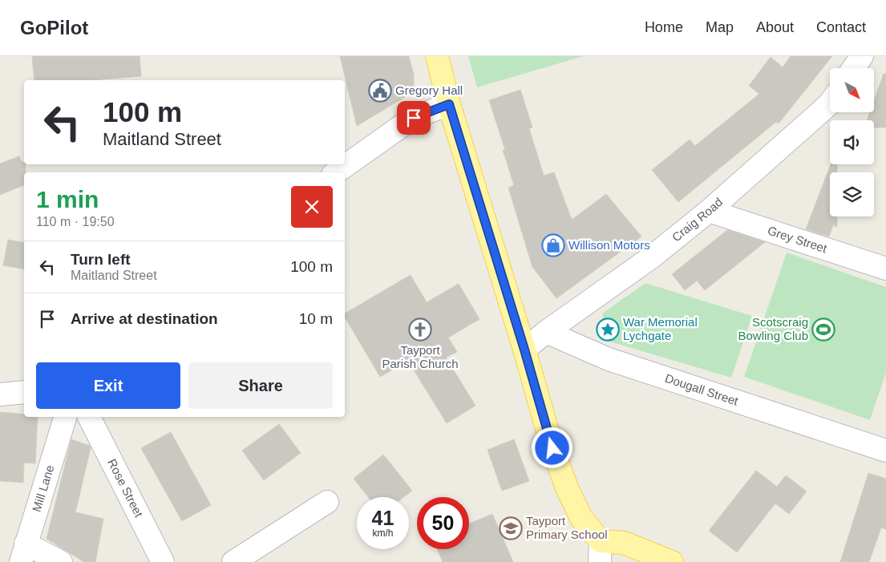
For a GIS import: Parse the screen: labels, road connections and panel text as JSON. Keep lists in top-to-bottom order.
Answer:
{
  "streets": {
    "street": [
      "Craig Road",
      "Grey Street",
      "Dougall Street",
      "Mill Lane",
      "Rose Street"
    ]
  },
  "crossings": [
    ["Craig Road", "Grey Street"],
    ["Craig Road", "Dougall Street"]
  ],
  "places": {
    "public building": ["Gregory Hall"],
    "shop": ["Willison Motors"],
    "church": ["Tayport Parish Church"],
    "place": ["War Memorial Lychgate"],
    "sports": ["Scotscraig Bowling Club"],
    "school or university": ["Tayport Primary School"]
  },
  "north": "bottom right",
  "page": {
    "header": "GoPilot",
    "nav": [
      "Home",
      "Map",
      "About",
      "Contact"
    ],
    "turn": ["100 m", "Maitland Street"],
    "heading": ["1 min", "110 m · 19:50"],
    "list": [
      {
        "name": "Turn left",
        "note": "Maitland Street",
        "value": "100 m"
      },
      {
        "name": "Arrive at destination",
        "value": "10 m"
      }
    ],
    "buttons": ["Exit", "Share"],
    "speed": "41 km/h",
    "limit": "50"
  }
}
